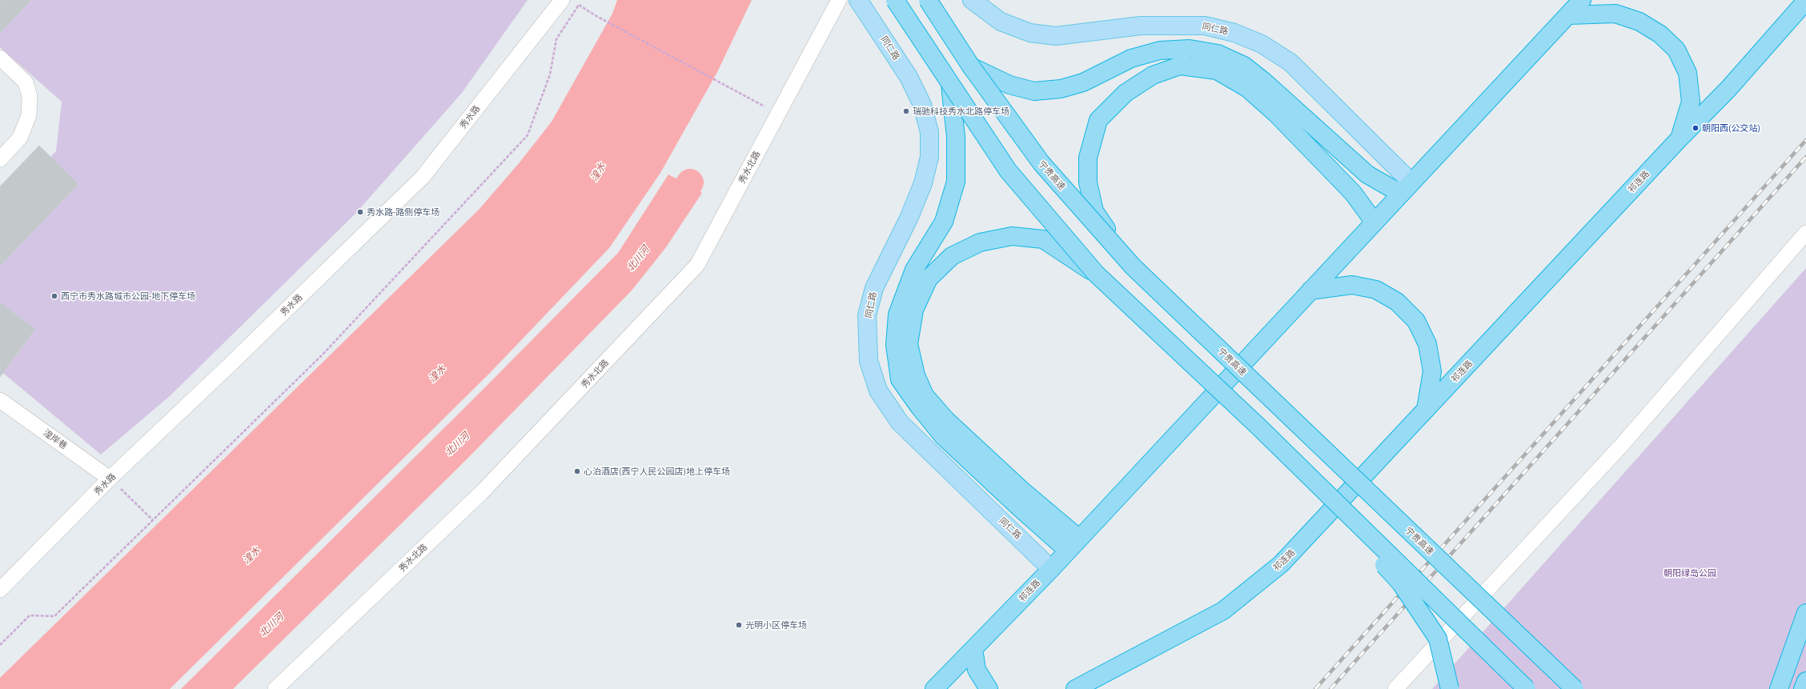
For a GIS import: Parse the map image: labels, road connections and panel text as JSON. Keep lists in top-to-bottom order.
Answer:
{
  "streets": {
    "highway": ["宁贵高速", "祁连路"],
    "main road": ["同仁路"],
    "street": ["秀水路", "秀水北路", "湟岸巷"]
  },
  "crossings": [
    ["同仁路", "祁连路"],
    ["秀水路", "湟岸巷"]
  ],
  "water": ["湟水", "北川河"],
  "parks": ["朝阳绿岛公园"],
  "places": [
    "瑞驰科技秀水北路停车场",
    "朝阳西(公交站)",
    "秀水路-路侧停车场",
    "西宁市秀水路城市公园-地下停车场",
    "心泊酒店(西宁人民公园店)地上停车场",
    "光明小区停车场"
  ]
}
